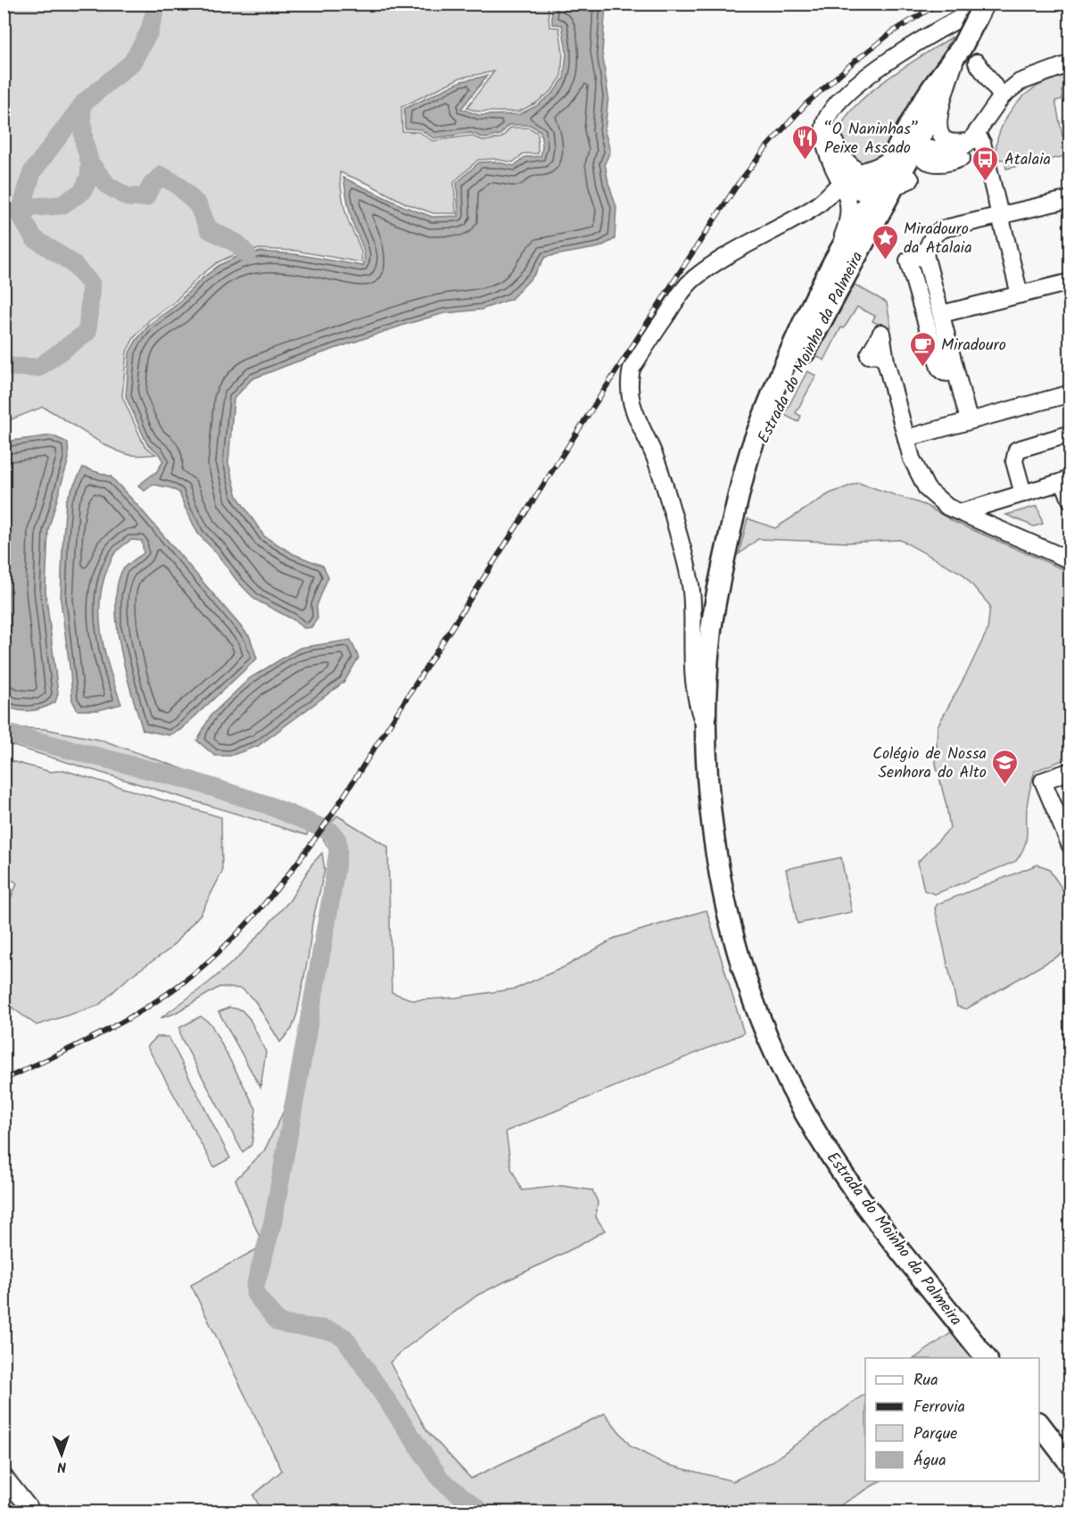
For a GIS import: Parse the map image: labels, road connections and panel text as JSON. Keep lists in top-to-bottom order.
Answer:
{
  "streets": {
    "main road": ["Estrada do Moinho da Palmeira"]
  },
  "places": {
    "restaurant": ["“O Naninhas” Peixe Assado"],
    "bus stop": ["Atalaia"],
    "place": ["Miradouro da Atalaia"],
    "cafe": ["Miradouro"],
    "school or university": ["Colégio de Nossa Senhora do Alto"]
  },
  "legend": [
    "Rua",
    "Ferrovia",
    "Parque",
    "Água"
  ],
  "north": "bottom"
}
